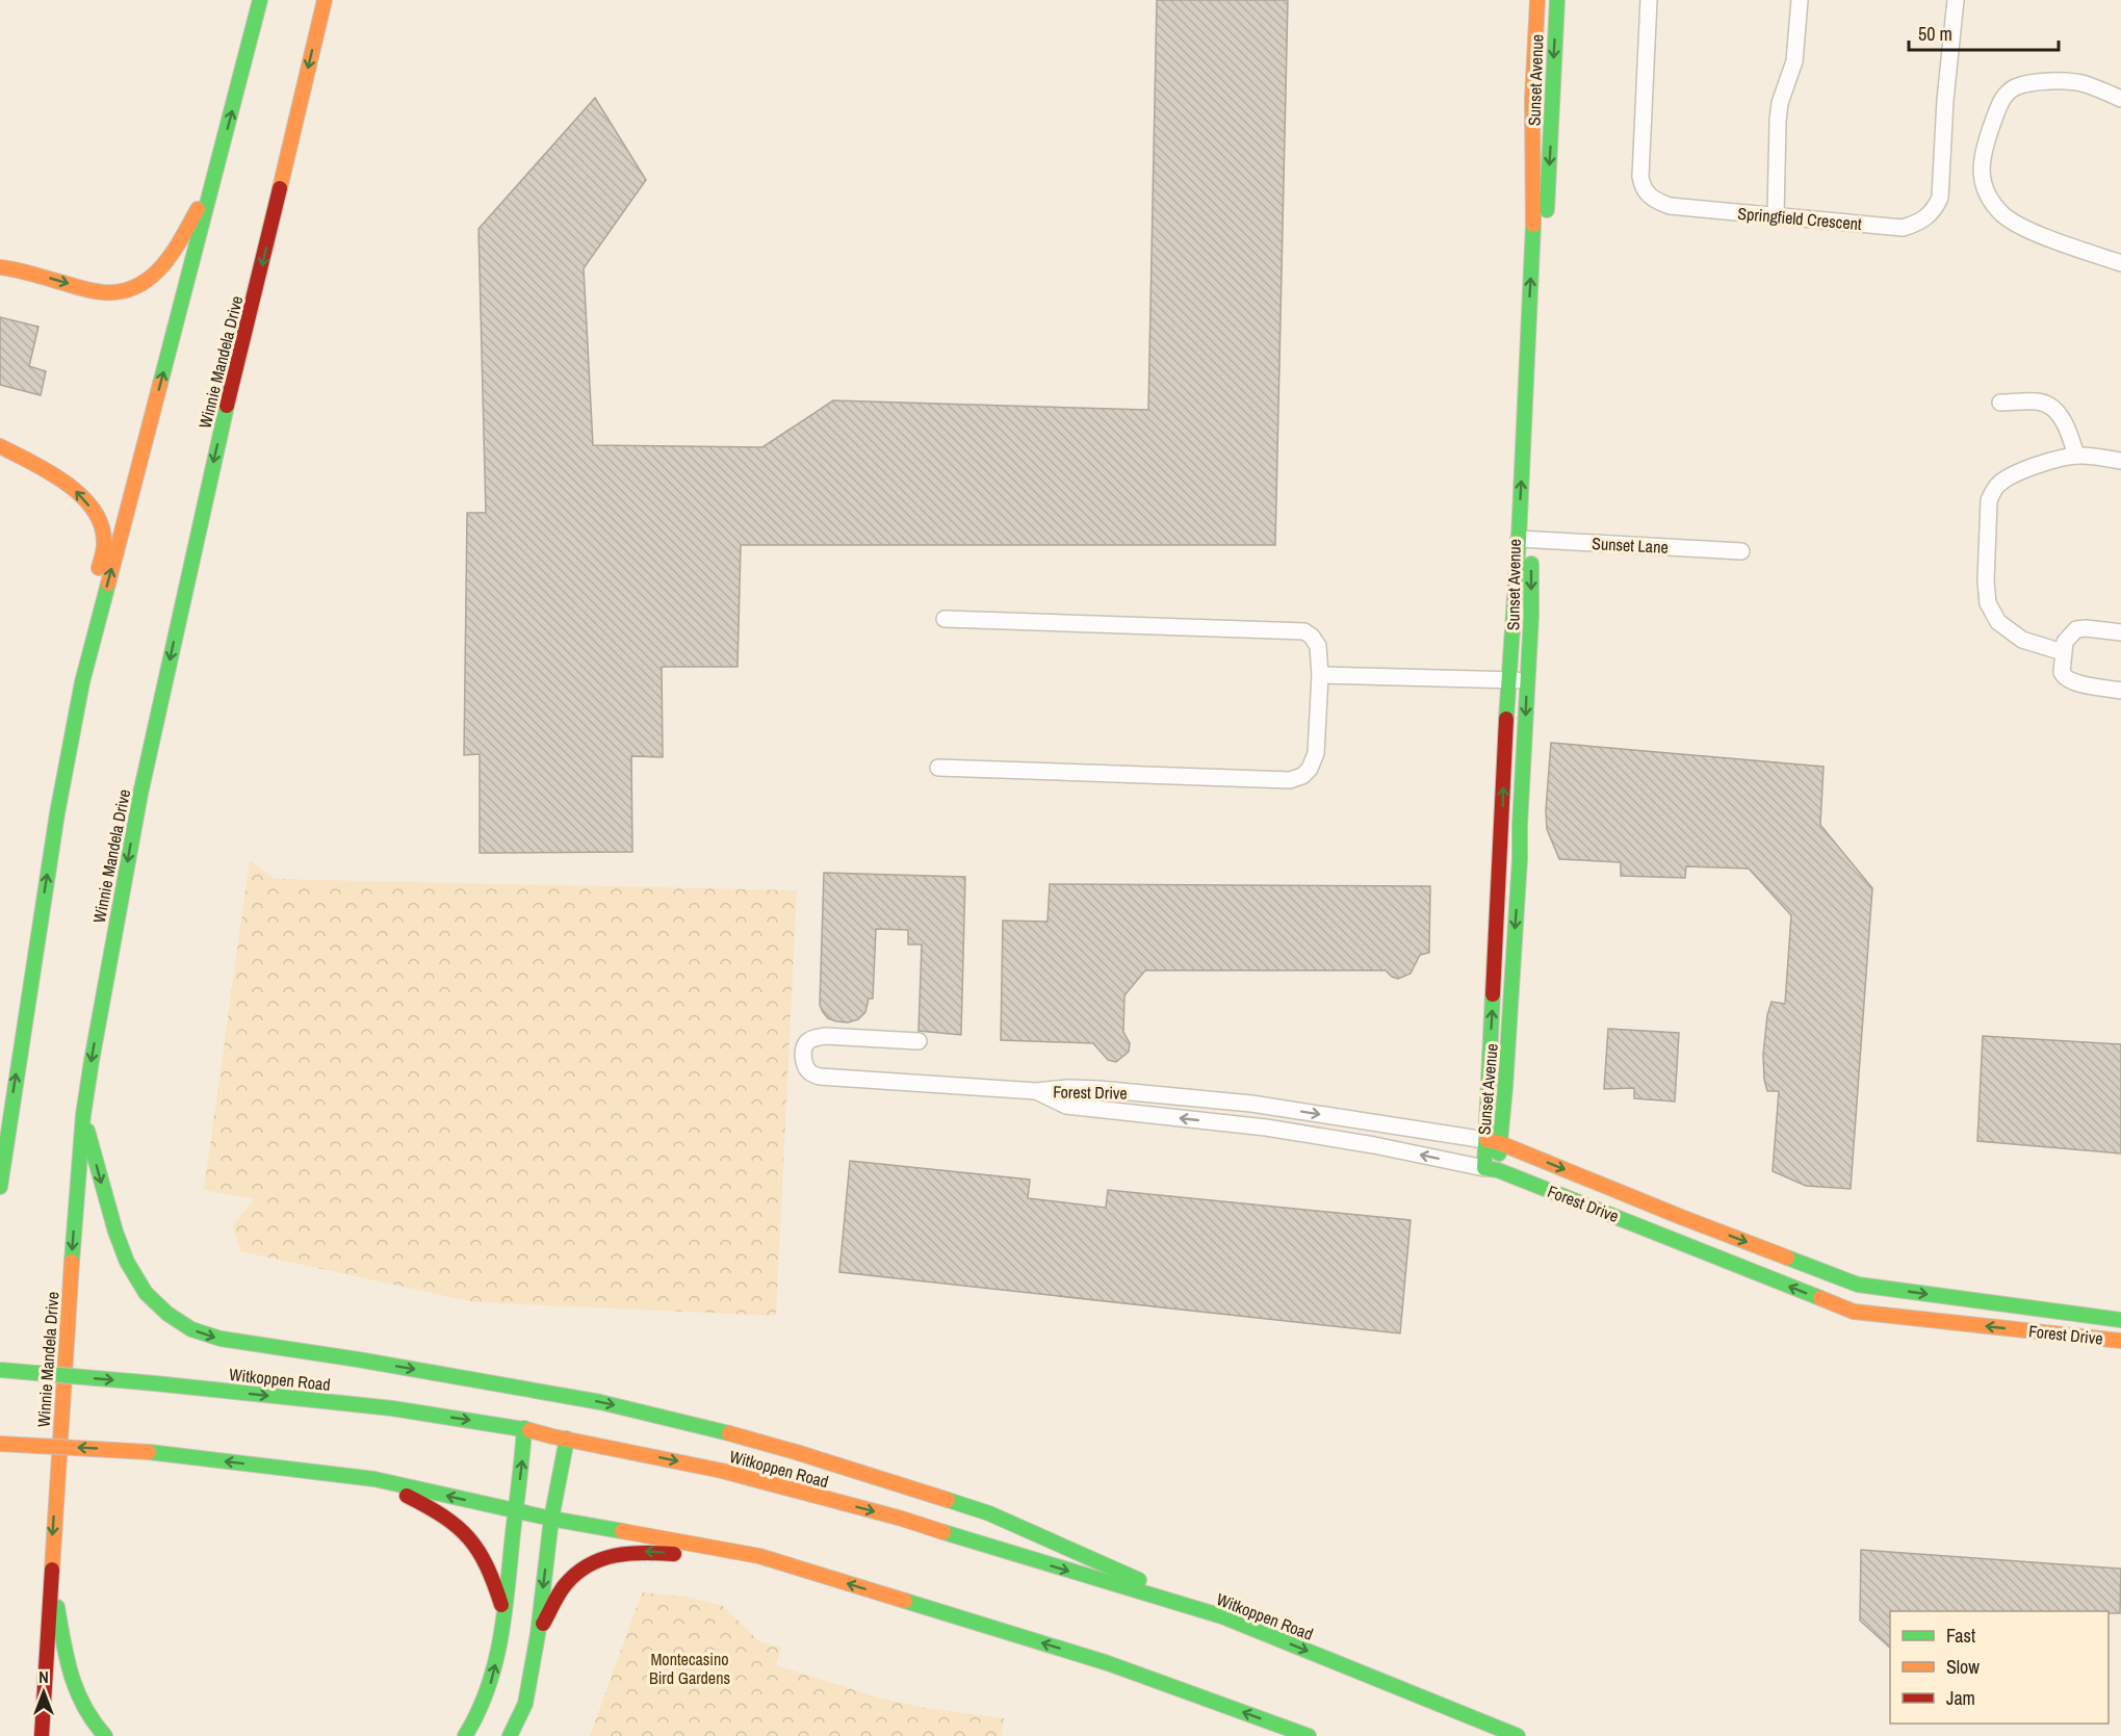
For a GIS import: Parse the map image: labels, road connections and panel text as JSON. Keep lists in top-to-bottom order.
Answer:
{
  "streets": {
    "main road": [
      "Sunset Avenue",
      "Winnie Mandela Drive",
      "Forest Drive",
      "Witkoppen Road"
    ],
    "street": ["Springfield Crescent", "Sunset Lane"]
  },
  "crossings": [
    ["Sunset Avenue", "Sunset Lane"],
    ["Sunset Avenue", "Forest Drive"]
  ],
  "parks": ["Montecasino Bird Gardens"],
  "legend": ["Fast", "Slow", "Jam"],
  "scale_bar": "50 m",
  "north": "top"
}
